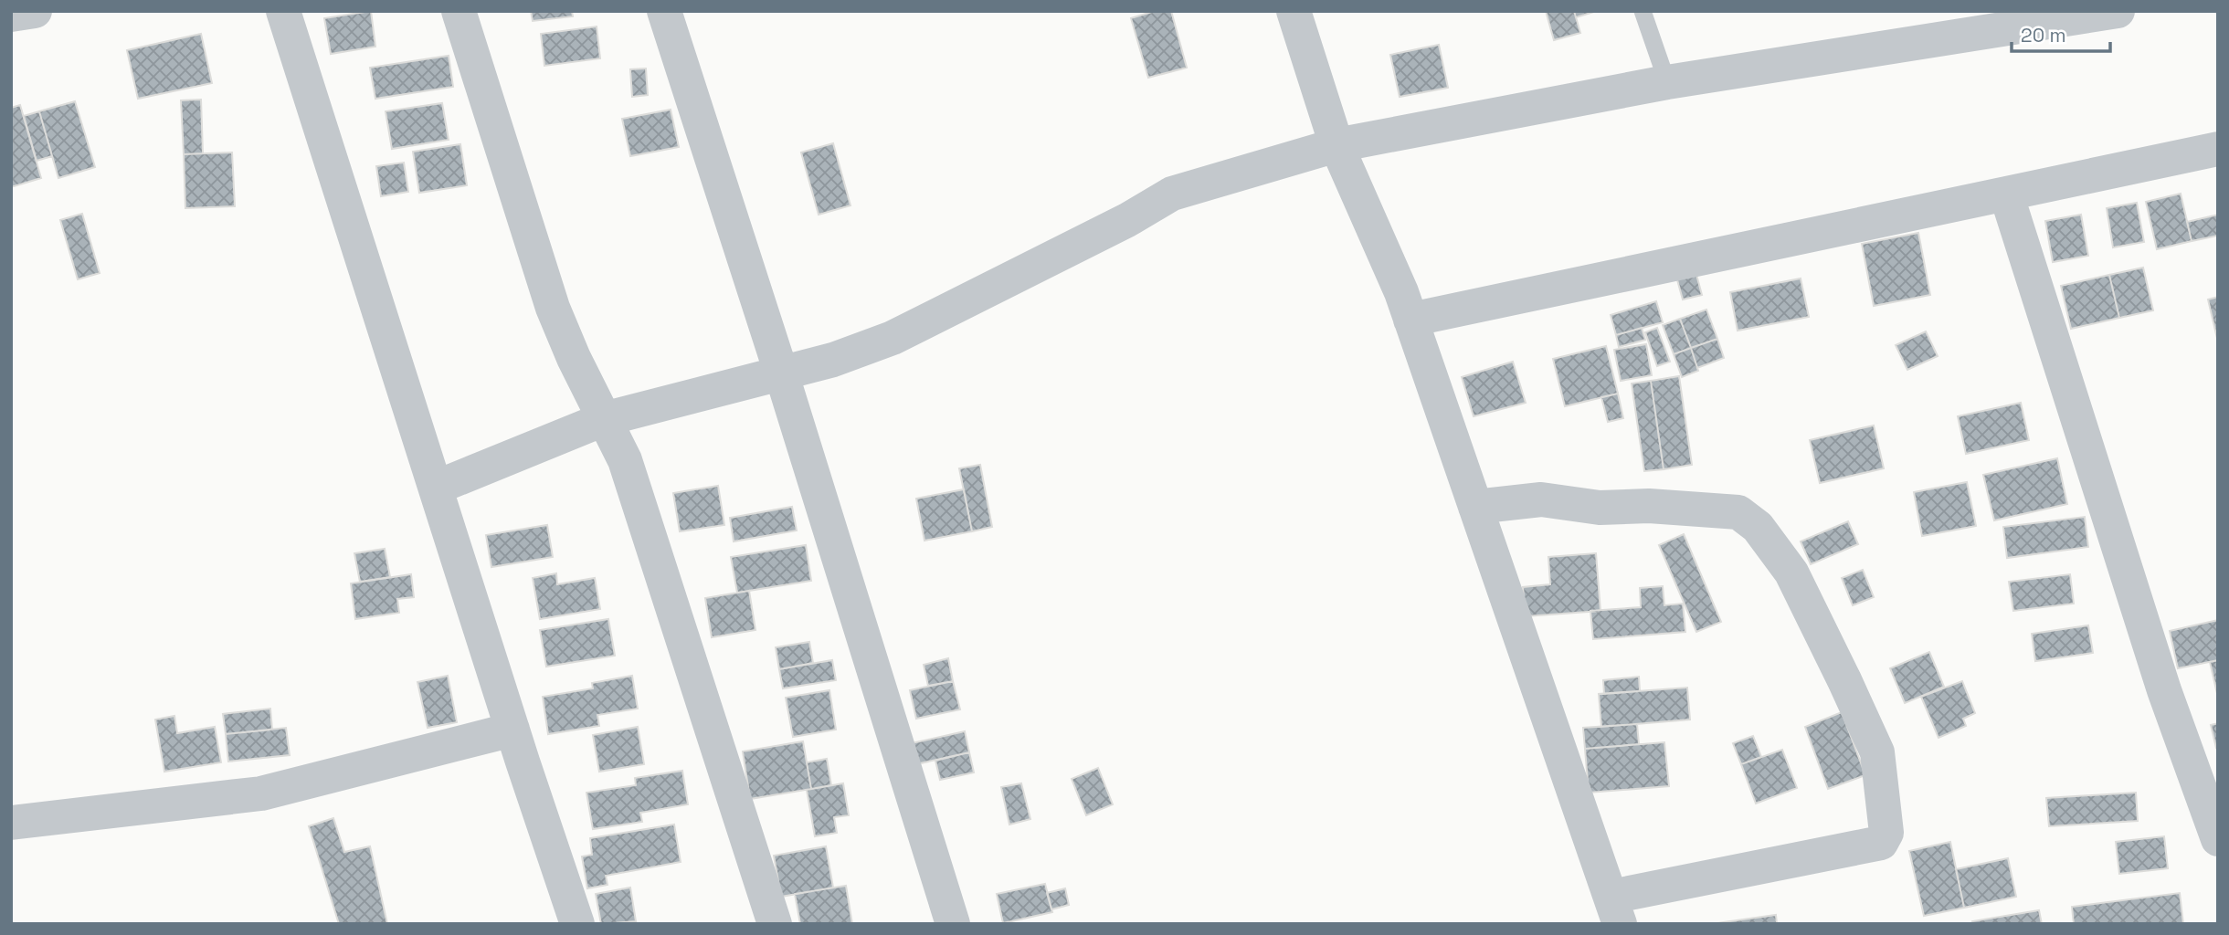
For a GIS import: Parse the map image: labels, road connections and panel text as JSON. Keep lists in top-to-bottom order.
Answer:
{
  "scale_bar": "20 m"
}
